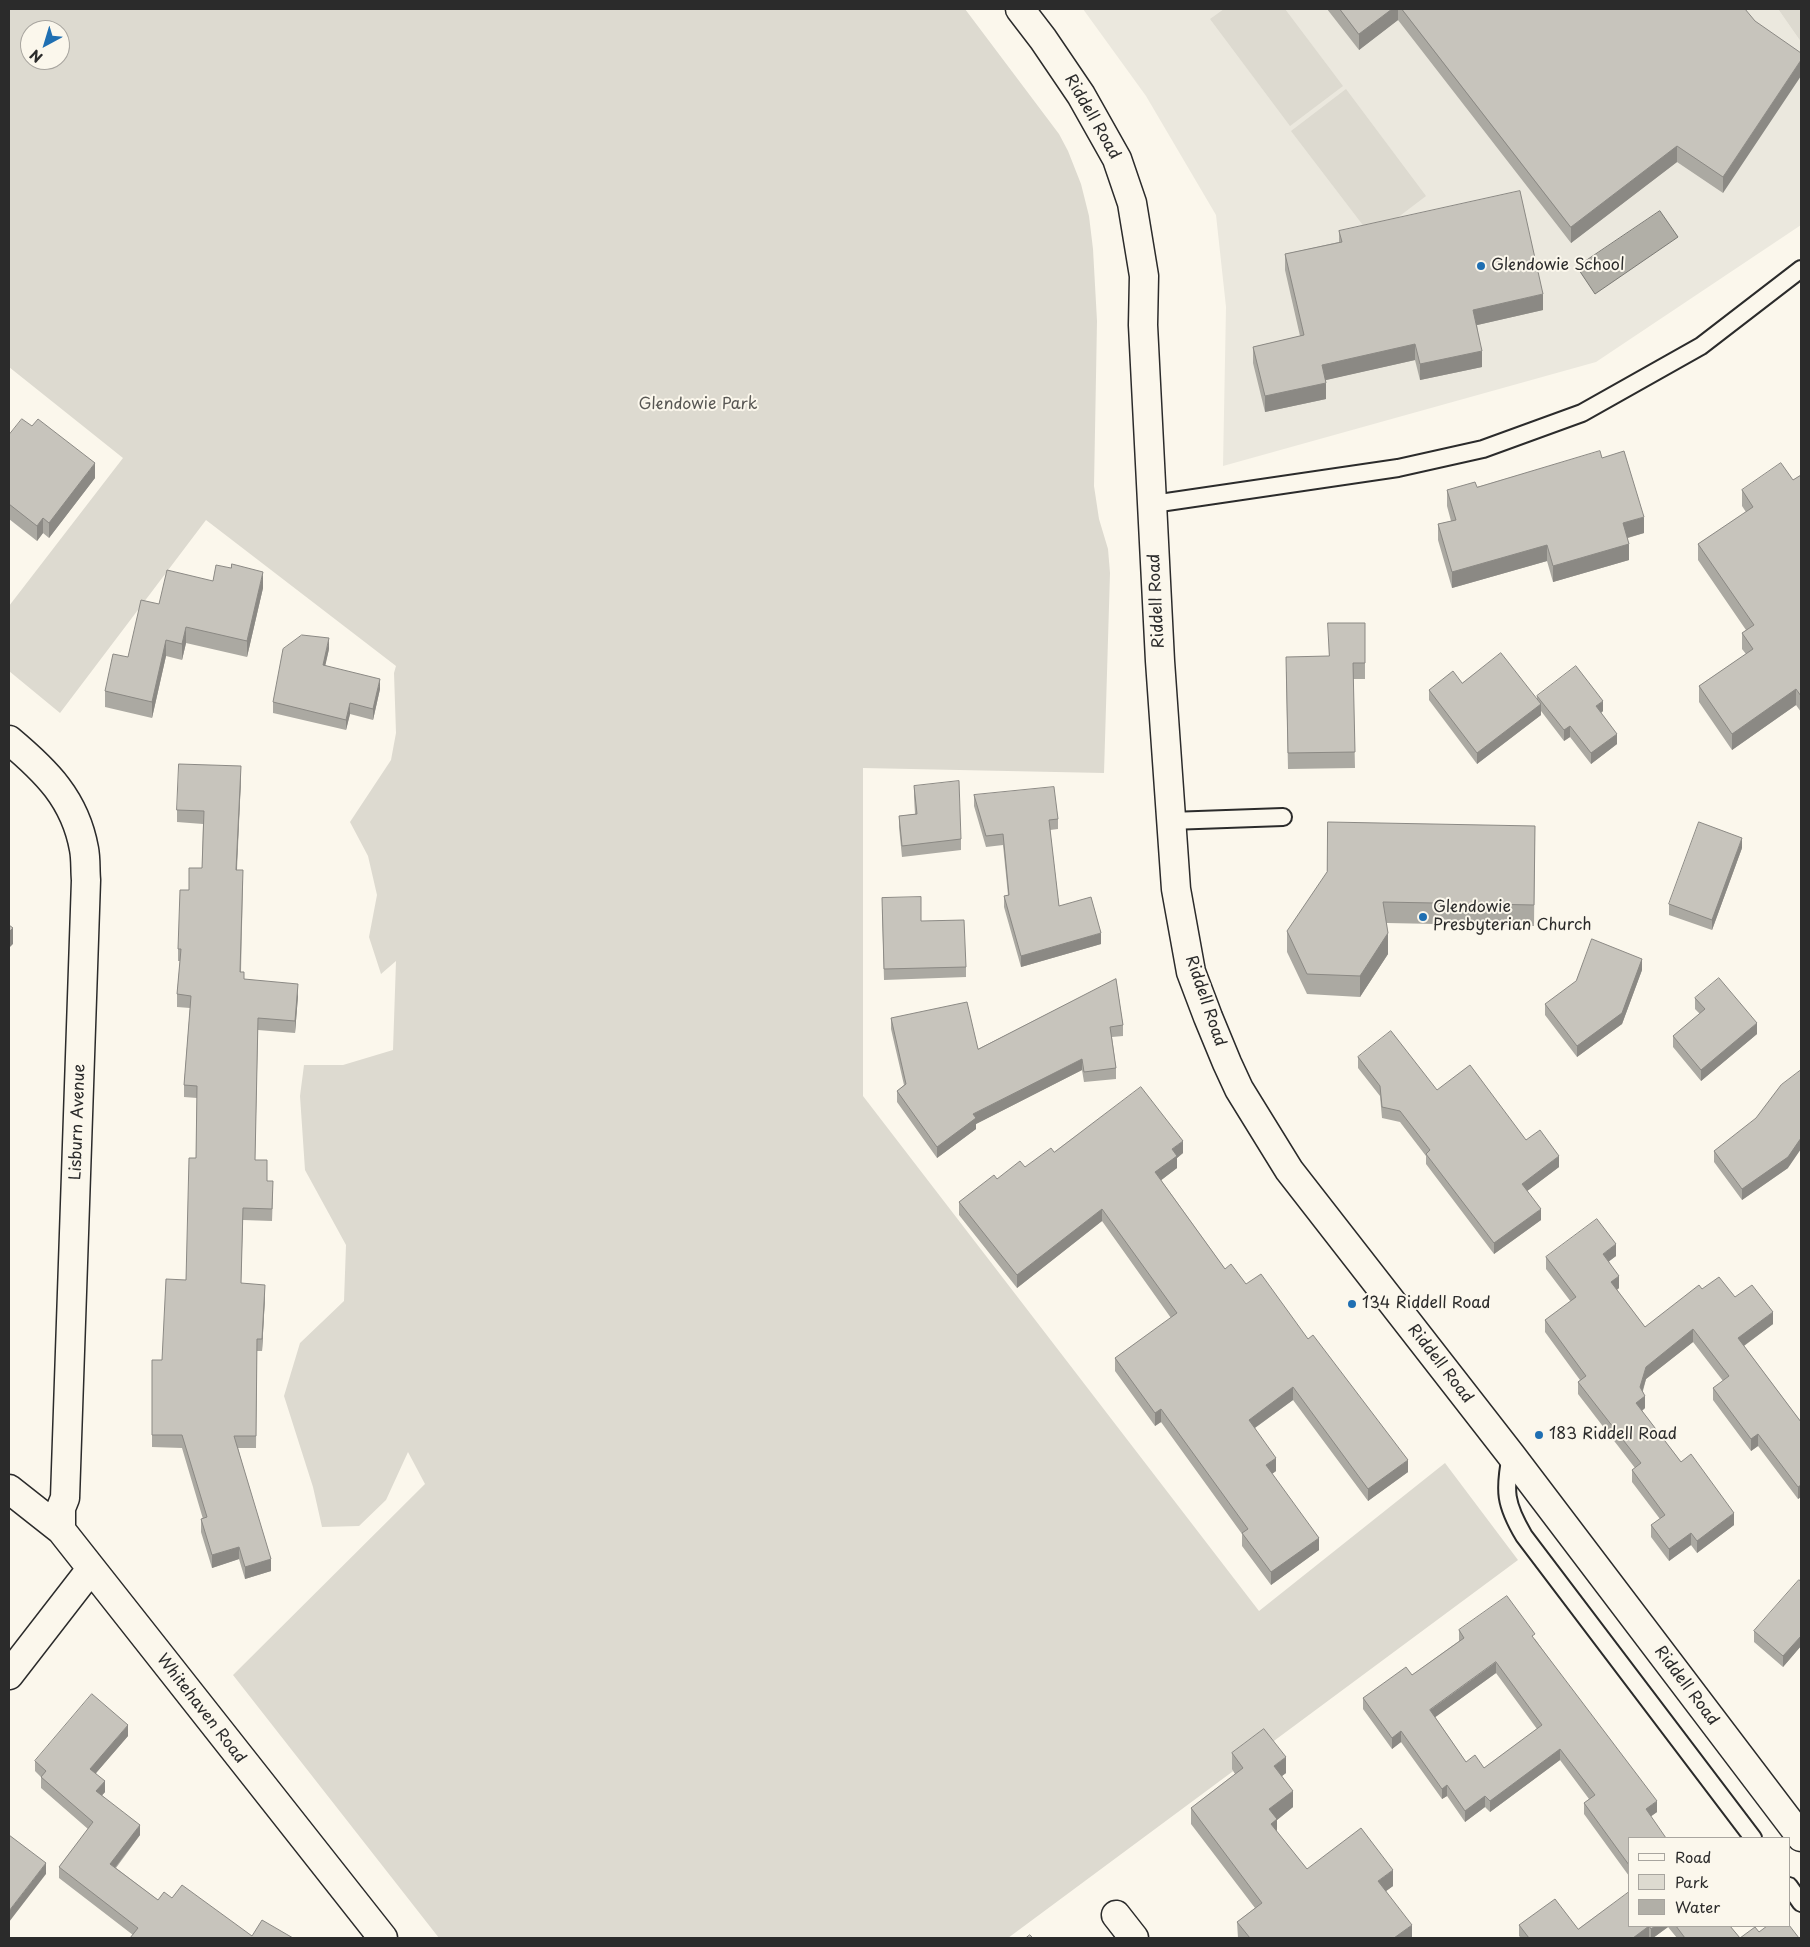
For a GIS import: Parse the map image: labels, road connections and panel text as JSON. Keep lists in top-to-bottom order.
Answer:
{
  "streets": {
    "street": ["Riddell Road", "Lisburn Avenue", "Whitehaven Road"]
  },
  "crossings": [
    ["Lisburn Avenue", "Whitehaven Road"]
  ],
  "parks": ["Glendowie Park"],
  "places": [
    "Glendowie School",
    "Glendowie Presbyterian Church",
    "134 Riddell Road",
    "183 Riddell Road"
  ],
  "legend": ["Road", "Park", "Water"],
  "north": "bottom left"
}
